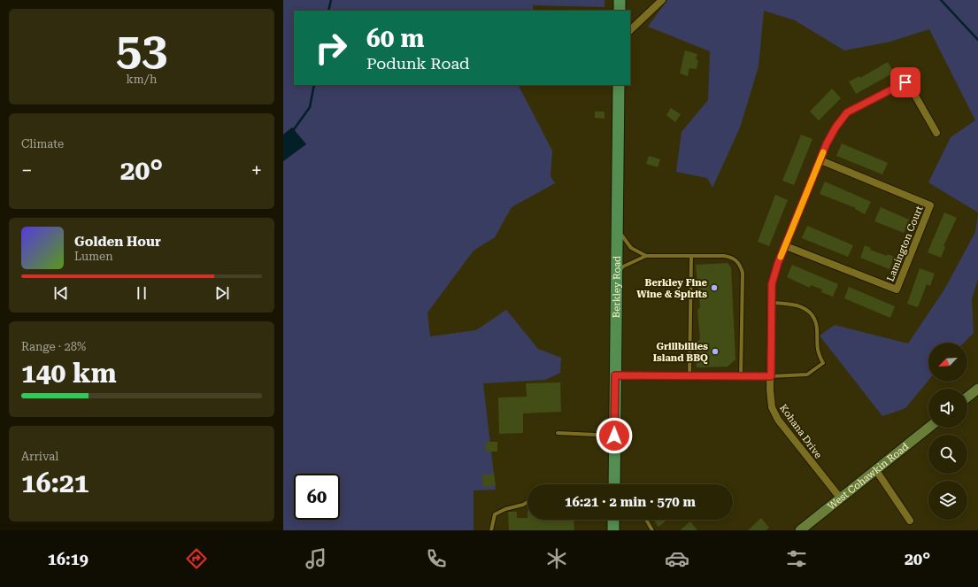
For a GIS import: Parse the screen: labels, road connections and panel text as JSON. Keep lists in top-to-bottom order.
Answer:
{
  "streets": {
    "main road": ["Berkley Road", "West Cohawkin Road"],
    "street": ["Lamington Court", "Kohana Drive"]
  },
  "crossings": [
    ["Lamington Court", "Kohana Drive"],
    ["Kohana Drive", "West Cohawkin Road"]
  ],
  "places": ["Berkley Fine Wine & Spirits", "Grillbillies Island BBQ"],
  "north": "bottom left",
  "page": {
    "tile": [
      ["53", "km/h"],
      "Climate",
      ["Range · 28%", "140 km"],
      ["Arrival", "16:21"]
    ],
    "turn": ["60 m", "Podunk Road"],
    "heat": ["−", "20°", "+"],
    "song": ["Golden Hour", "Lumen"],
    "limit": "60",
    "trip": "16:21 · 2 min · 570 m",
    "tabs": ["16:19", "20°"]
  }
}
